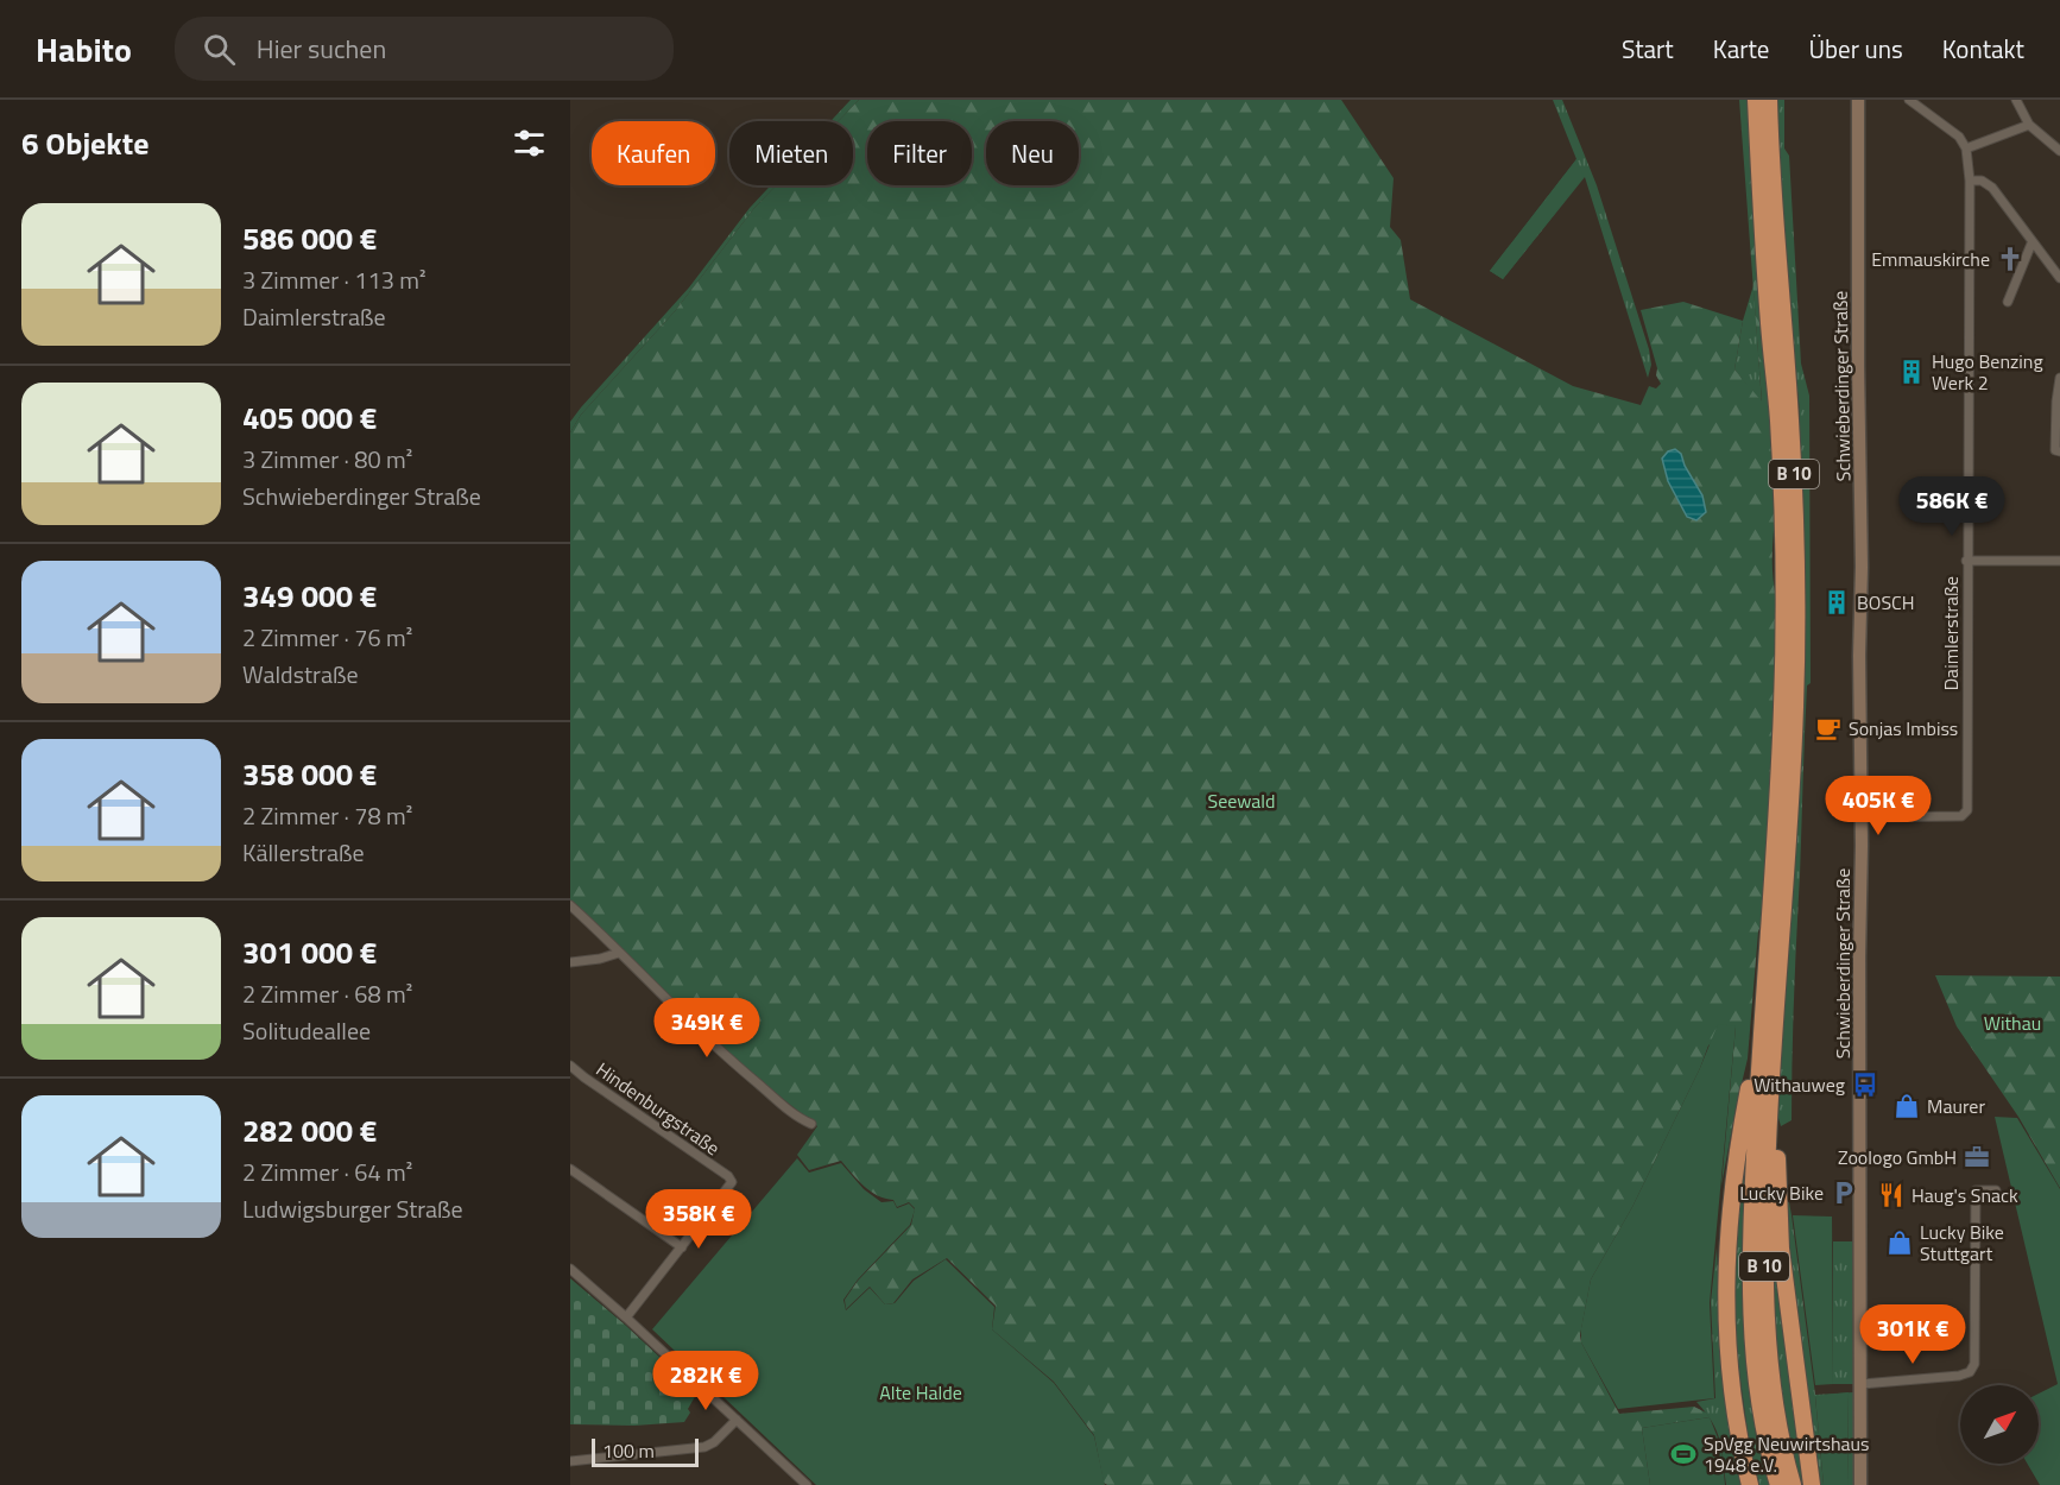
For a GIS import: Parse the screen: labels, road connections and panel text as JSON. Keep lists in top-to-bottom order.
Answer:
{
  "streets": {
    "highway": ["B 10"],
    "street": ["Schwieberdinger Straße", "Daimlerstraße", "Hindenburgstraße"]
  },
  "crossings": [
    ["Schwieberdinger Straße", "Daimlerstraße"]
  ],
  "parks": ["Seewald", "Withau", "Alte Halde"],
  "places": {
    "church": ["Emmauskirche"],
    "building": ["Hugo Benzing Werk 2", "BOSCH"],
    "cafe": ["Sonjas Imbiss"],
    "bus stop": ["Withauweg"],
    "shop": ["Maurer", "Lucky Bike Stuttgart"],
    "office": ["Zoologo GmbH"],
    "parking": ["Lucky Bike"],
    "restaurant": ["Haug's Snack"],
    "sports": ["SpVgg Neuwirtshaus 1948 e.V."]
  },
  "scale_bar": "100 m",
  "north": "top right",
  "page": {
    "header": "Habito",
    "search": "Hier suchen",
    "nav": [
      "Start",
      "Karte",
      "Über uns",
      "Kontakt"
    ],
    "heading": "6 Objekte",
    "chip": [
      "Kaufen",
      "Mieten",
      "Filter",
      "Neu"
    ],
    "list": [
      {
        "name": "586 000 €",
        "note": "3 Zimmer · 113 m² · Daimlerstraße"
      },
      {
        "name": "405 000 €",
        "note": "3 Zimmer · 80 m² · Schwieberdinger Straße"
      },
      {
        "name": "349 000 €",
        "note": "2 Zimmer · 76 m² · Waldstraße"
      },
      {
        "name": "358 000 €",
        "note": "2 Zimmer · 78 m² · Källerstraße"
      },
      {
        "name": "301 000 €",
        "note": "2 Zimmer · 68 m² · Solitudeallee"
      },
      {
        "name": "282 000 €",
        "note": "2 Zimmer · 64 m² · Ludwigsburger Straße"
      }
    ],
    "price": [
      "586K €",
      "405K €",
      "349K €",
      "358K €",
      "301K €",
      "282K €"
    ],
    "scale": "100 m"
  }
}
